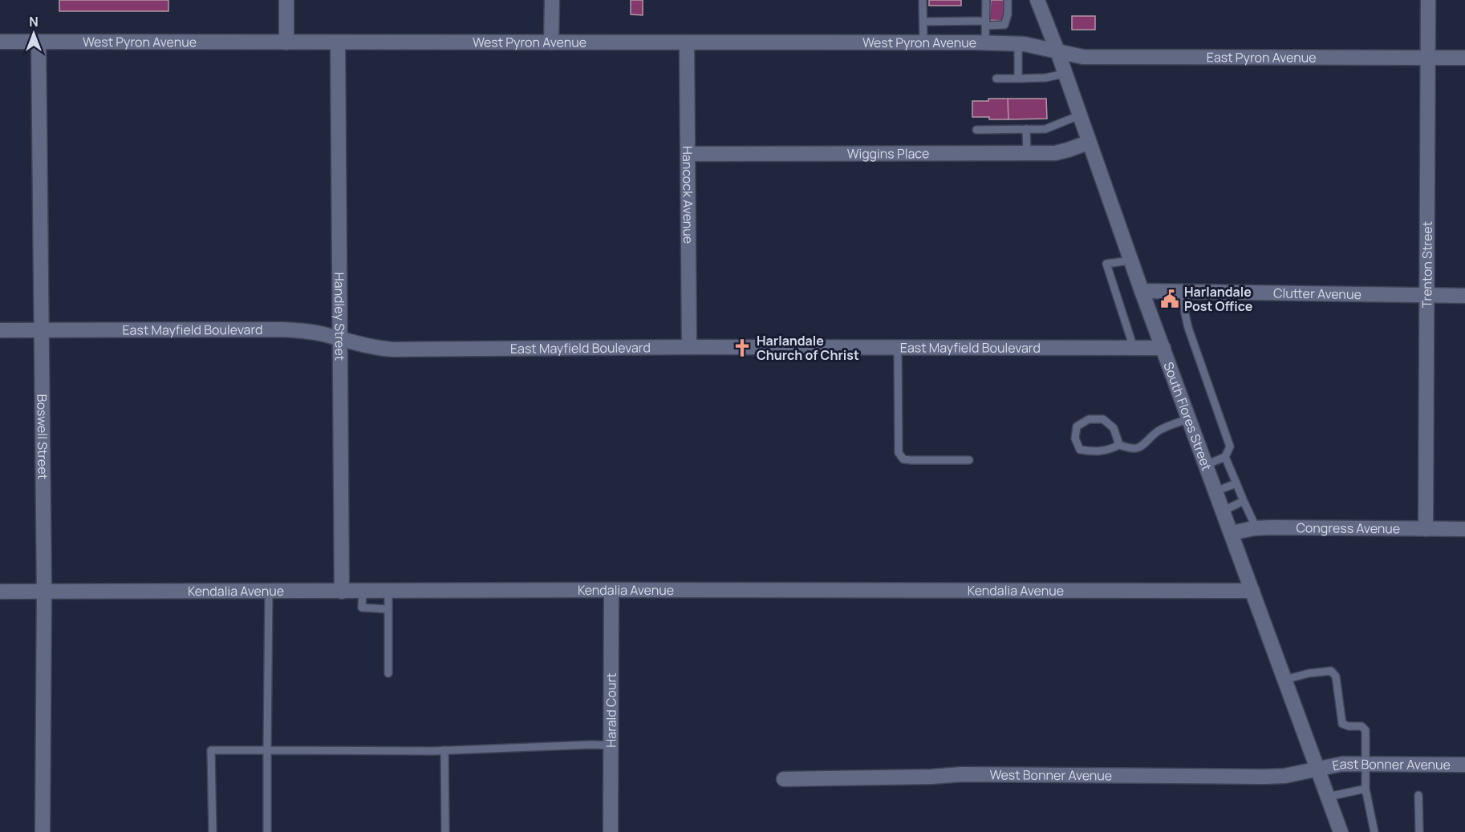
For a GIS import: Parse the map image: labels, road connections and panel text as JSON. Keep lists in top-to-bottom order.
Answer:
{
  "streets": {
    "street": [
      "West Pyron Avenue",
      "East Pyron Avenue",
      "Wiggins Place",
      "Hancock Avenue",
      "Trenton Street",
      "Clutter Avenue",
      "Handley Street",
      "East Mayfield Boulevard",
      "South Flores Street",
      "Boswell Street",
      "Congress Avenue",
      "Kendalia Avenue",
      "Harald Court",
      "East Bonner Avenue",
      "West Bonner Avenue"
    ]
  },
  "crossings": [
    ["West Pyron Avenue", "East Pyron Avenue"],
    ["West Pyron Avenue", "Hancock Avenue"],
    ["West Pyron Avenue", "Handley Street"],
    ["West Pyron Avenue", "South Flores Street"],
    ["West Pyron Avenue", "Boswell Street"],
    ["East Pyron Avenue", "Trenton Street"],
    ["East Pyron Avenue", "South Flores Street"],
    ["Wiggins Place", "Hancock Avenue"],
    ["Wiggins Place", "South Flores Street"],
    ["Hancock Avenue", "East Mayfield Boulevard"],
    ["Trenton Street", "Clutter Avenue"],
    ["Trenton Street", "Congress Avenue"],
    ["Clutter Avenue", "South Flores Street"],
    ["Handley Street", "East Mayfield Boulevard"],
    ["Handley Street", "Kendalia Avenue"],
    ["East Mayfield Boulevard", "South Flores Street"],
    ["East Mayfield Boulevard", "Boswell Street"],
    ["South Flores Street", "Congress Avenue"],
    ["South Flores Street", "Kendalia Avenue"],
    ["South Flores Street", "East Bonner Avenue"],
    ["South Flores Street", "West Bonner Avenue"],
    ["Boswell Street", "Kendalia Avenue"],
    ["Kendalia Avenue", "Harald Court"],
    ["East Bonner Avenue", "West Bonner Avenue"]
  ],
  "places": {
    "public building": ["Harlandale Post Office"],
    "church": ["Harlandale Church of Christ"]
  },
  "north": "top"
}
